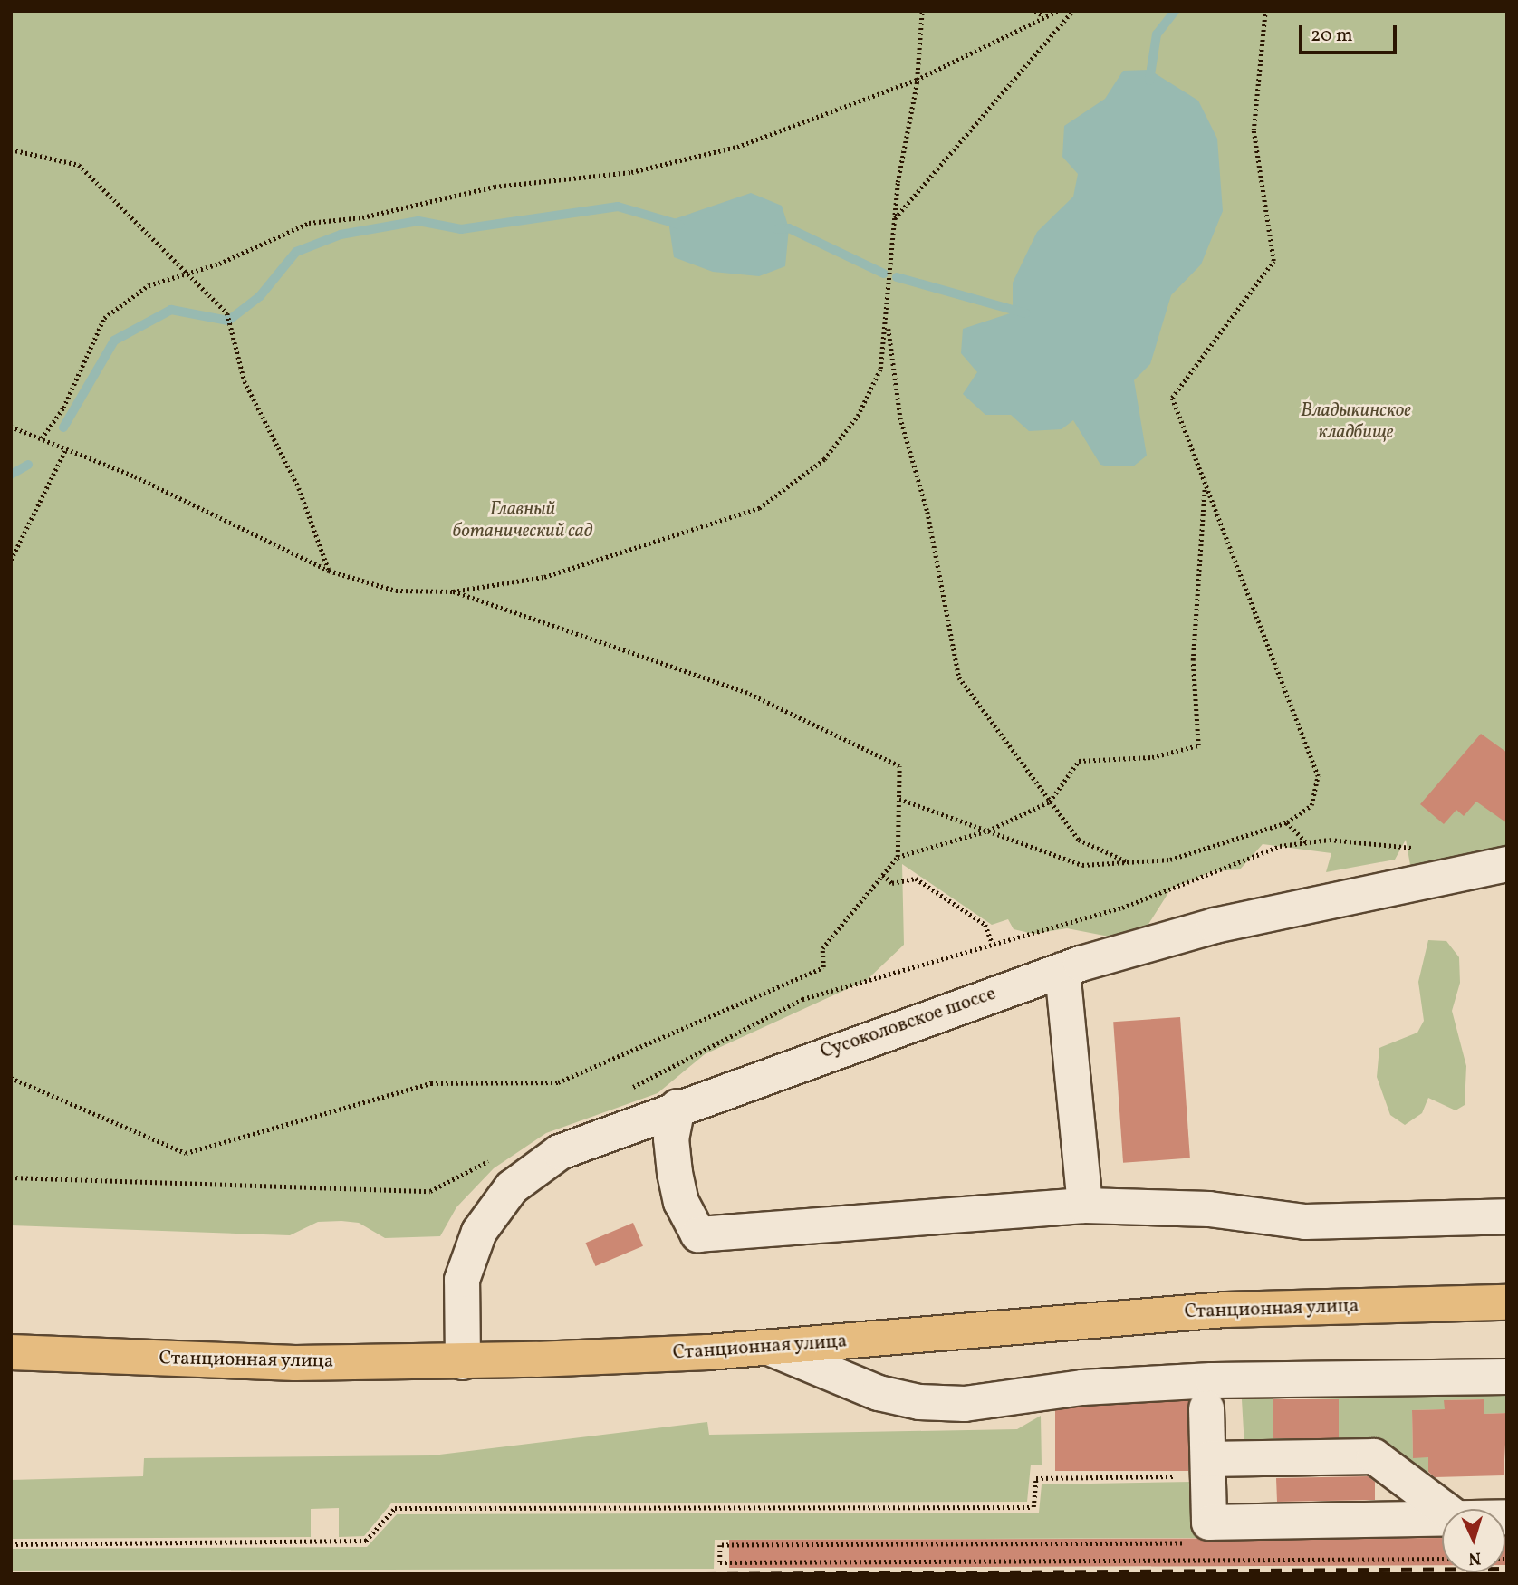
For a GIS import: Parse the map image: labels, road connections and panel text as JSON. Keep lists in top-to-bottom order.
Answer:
{
  "streets": {
    "main road": ["Станционная улица"],
    "street": ["Сусоколовское шоссе"]
  },
  "crossings": [
    ["Сусоколовское шоссе", "Станционная улица"]
  ],
  "parks": ["Владыкинское кладбище", "Главный ботанический сад"],
  "scale_bar": "20 m",
  "north": "bottom"
}
